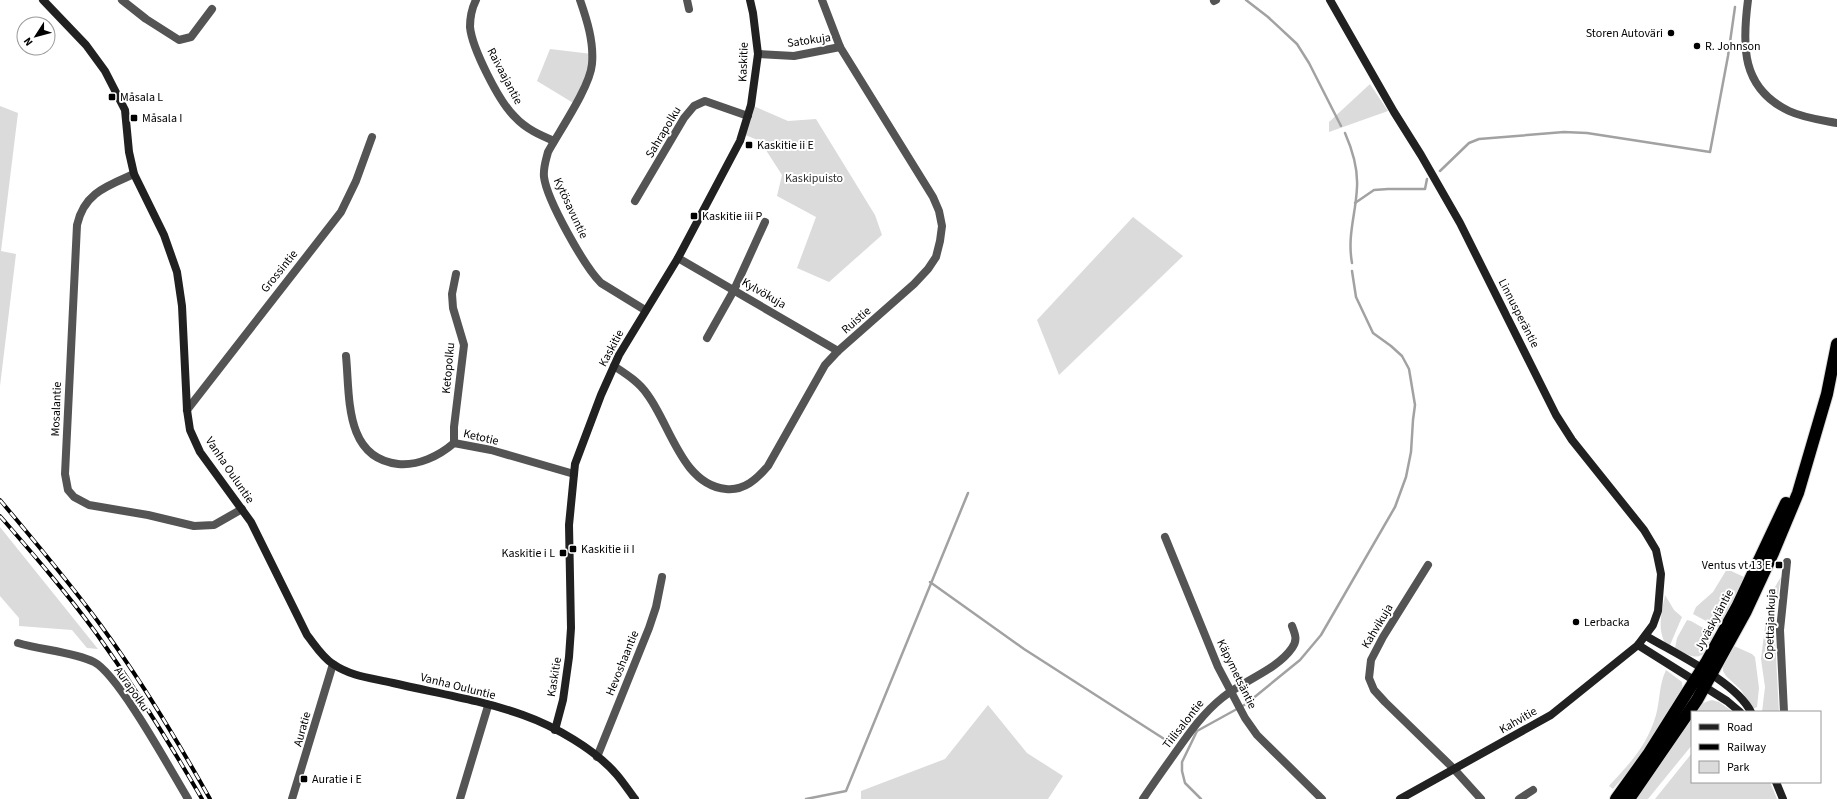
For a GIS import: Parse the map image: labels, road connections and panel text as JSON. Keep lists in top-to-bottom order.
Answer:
{
  "streets": {
    "highway": ["Jyväskyläntie"],
    "street": [
      "Satokuja",
      "Kaskitie",
      "Raivaajantie",
      "Sahrapolku",
      "Kytösavuntie",
      "Grossintie",
      "Kylvökuja",
      "Linnusperäntie",
      "Ruistie",
      "Ketopolku",
      "Mosalantie",
      "Ketotie",
      "Vanha Ouluntie",
      "Opettajankuja",
      "Kahvikuja",
      "Hevoshaantie",
      "Käpymetsäntie",
      "Aurapolku",
      "Kahvitie",
      "Tiilisalontie",
      "Auratie"
    ]
  },
  "crossings": [
    ["Satokuja", "Kaskitie"],
    ["Satokuja", "Ruistie"],
    ["Kaskitie", "Sahrapolku"],
    ["Kaskitie", "Kytösavuntie"],
    ["Kaskitie", "Kylvökuja"],
    ["Kaskitie", "Ruistie"],
    ["Kaskitie", "Ketotie"],
    ["Kaskitie", "Vanha Ouluntie"],
    ["Raivaajantie", "Kytösavuntie"],
    ["Grossintie", "Vanha Ouluntie"],
    ["Kylvökuja", "Ruistie"],
    ["Linnusperäntie", "Kahvitie"],
    ["Ketopolku", "Ketotie"],
    ["Mosalantie", "Vanha Ouluntie"],
    ["Vanha Ouluntie", "Hevoshaantie"],
    ["Vanha Ouluntie", "Auratie"],
    ["Kahvikuja", "Kahvitie"],
    ["Käpymetsäntie", "Tiilisalontie"]
  ],
  "parks": ["Kaskipuisto"],
  "places": {
    "other": ["Storen Autoväri", "R. Johnson", "Lerbacka"],
    "transit": [
      "Måsala L",
      "Måsala I",
      "Kaskitie ii E",
      "Kaskitie iii P",
      "Kaskitie ii I",
      "Kaskitie i L",
      "Ventus vt 13 E",
      "Auratie i E"
    ]
  },
  "legend": ["Road", "Railway", "Park"],
  "north": "bottom left"
}
